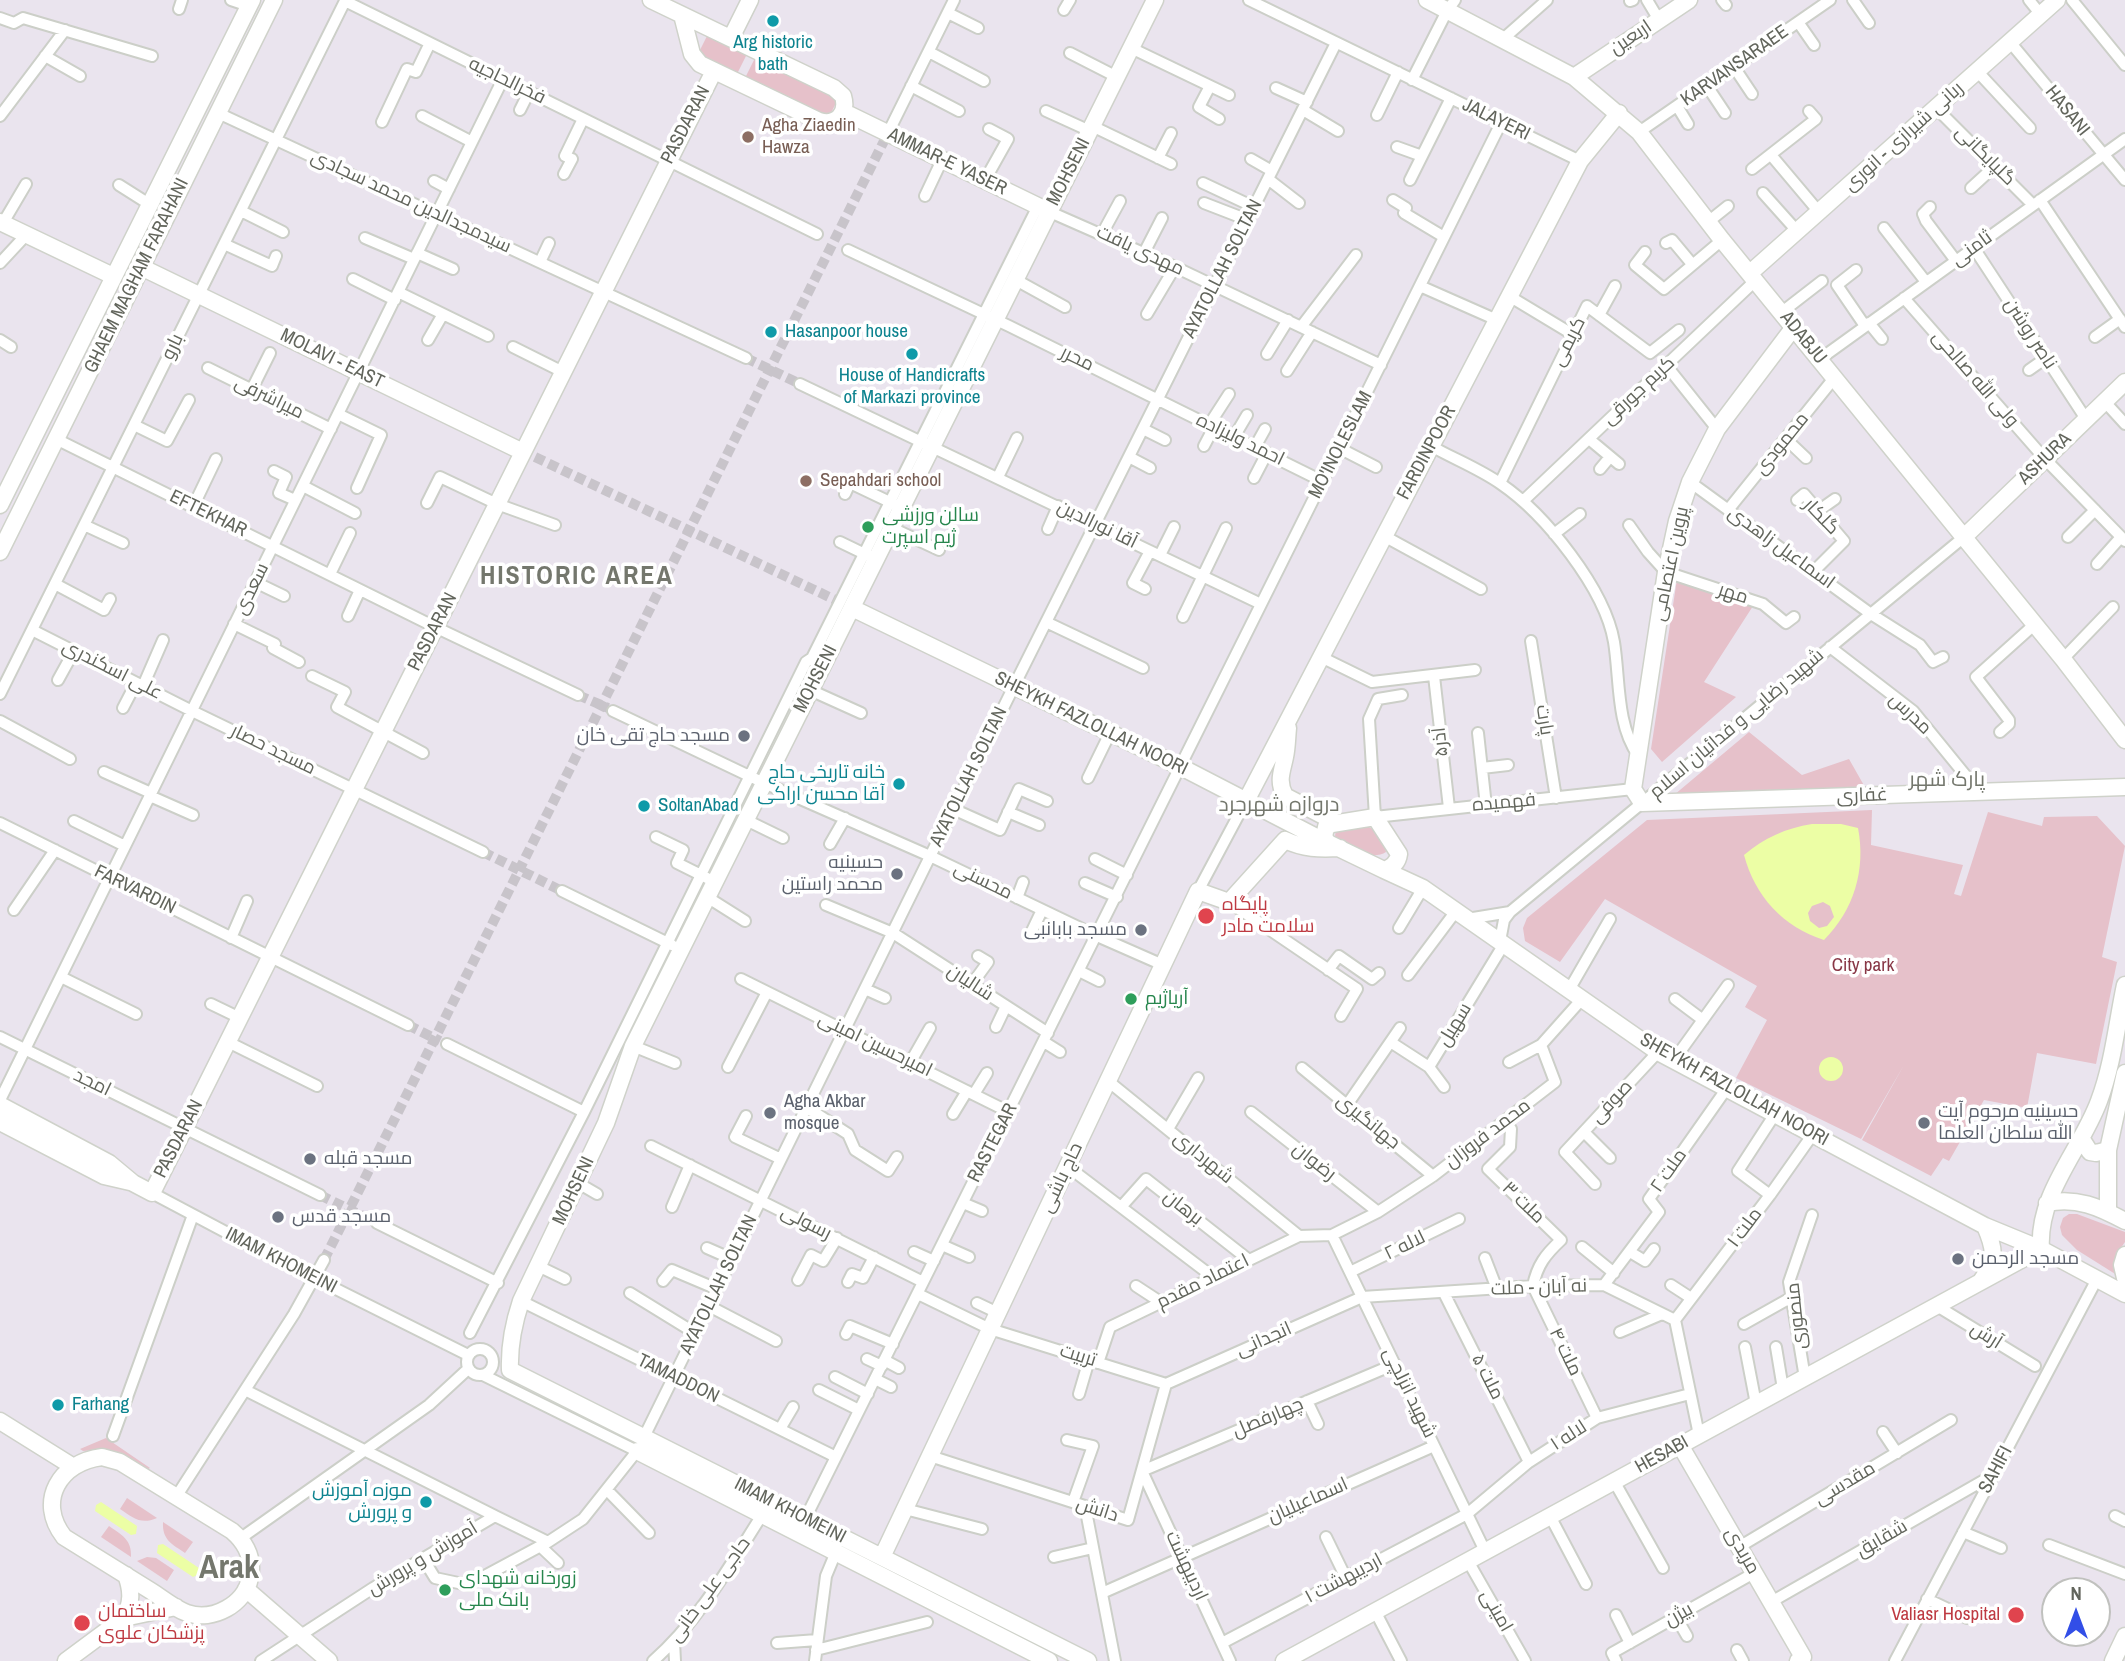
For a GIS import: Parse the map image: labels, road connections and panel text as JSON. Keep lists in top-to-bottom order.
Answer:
{
  "streets": {
    "street": [
      "اربعین",
      "KARVANSARAEE",
      "فخرالحاجیه",
      "HASANI",
      "JALAYERI",
      "PASDARAN",
      "ربانی شیرازی - انوری",
      "گلپایگانی",
      "AMMAR-E YASER",
      "MOHSENI",
      "سیدمجدالدین محمد سجادی",
      "ثامنی",
      "مهدی یافت",
      "AYATOLLAH SOLTAN",
      "GHAEM MAGHAM FARAHANI",
      "ناصر روشن",
      "ADABJU",
      "کریمی",
      "بارو",
      "MOLAVI - EAST",
      "محرر",
      "ولی الله صالحی",
      "کریم جورقی",
      "میراشرفی",
      "احمد ولیزاده",
      "محمودی",
      "MO'INOLESLAM",
      "FARDINPOOR",
      "ASHURA",
      "EFTEKHAR",
      "گلکار",
      "آقا نورالدین",
      "اسماعیل زاهدی",
      "پروین اعتصامی",
      "سعدی",
      "مهر",
      "علی اسکندری",
      "مدرس",
      "پارت",
      "SHEYKH FAZLOLLAH NOORI",
      "شهید رضایی و فدائیان اسلام",
      "آذر۵",
      "مسجد حصار",
      "غفاری",
      "فهمیده",
      "محسنی",
      "FARVARDIN",
      "شالیان",
      "سهیل",
      "امیرحسین امینی",
      "امجد",
      "صوفی",
      "جهانگیری",
      "محمد فروزان",
      "RASTEGAR",
      "شهرداری",
      "رضوان",
      "ملت ۲",
      "حاج باشی",
      "ملت ۳",
      "برهان",
      "رسولی",
      "ملت ۱",
      "لاله ۲",
      "IMAM KHOMEINI",
      "اعتماد مقدم",
      "نه آبان - ملت",
      "منصوری",
      "آرش",
      "انجدانی",
      "ملت ۴",
      "تربیت",
      "ملت ۵",
      "TAMADDON",
      "شهید انزلچی",
      "چهارفصل",
      "لاله ۱",
      "HESABI",
      "SAHIFI",
      "مقدسی",
      "اسماعیلیان",
      "دانش",
      "شقایق",
      "مریدی",
      "آموزش و پرورش",
      "اردیبهشت",
      "اردیبهشت ۱",
      "حاجی علی خانی",
      "امینی",
      "بیژن"
    ]
  },
  "crossings": [
    ["اربعین", "ADABJU"],
    ["KARVANSARAEE", "ADABJU"],
    ["فخرالحاجیه", "PASDARAN"],
    ["فخرالحاجیه", "بارو"],
    ["فخرالحاجیه", "سعدی"],
    ["HASANI", "ربانی شیرازی - انوری"],
    ["HASANI", "ثامنی"],
    ["JALAYERI", "AYATOLLAH SOLTAN"],
    ["JALAYERI", "MO'INOLESLAM"],
    ["JALAYERI", "FARDINPOOR"],
    ["PASDARAN", "سیدمجدالدین محمد سجادی"],
    ["PASDARAN", "MOLAVI - EAST"],
    ["PASDARAN", "EFTEKHAR"],
    ["PASDARAN", "مسجد حصار"],
    ["PASDARAN", "FARVARDIN"],
    ["PASDARAN", "امجد"],
    ["PASDARAN", "IMAM KHOMEINI"],
    ["ربانی شیرازی - انوری", "گلپایگانی"],
    ["ربانی شیرازی - انوری", "ADABJU"],
    ["ربانی شیرازی - انوری", "کریم جورقی"],
    ["گلپایگانی", "ثامنی"],
    ["AMMAR-E YASER", "MOHSENI"],
    ["AMMAR-E YASER", "مهدی یافت"],
    ["MOHSENI", "مهدی یافت"],
    ["MOHSENI", "محرر"],
    ["MOHSENI", "آقا نورالدین"],
    ["MOHSENI", "SHEYKH FAZLOLLAH NOORI"],
    ["MOHSENI", "محسنی"],
    ["MOHSENI", "IMAM KHOMEINI"],
    ["MOHSENI", "TAMADDON"],
    ["سیدمجدالدین محمد سجادی", "GHAEM MAGHAM FARAHANI"],
    ["سیدمجدالدین محمد سجادی", "بارو"],
    ["سیدمجدالدین محمد سجادی", "سعدی"],
    ["ثامنی", "ناصر روشن"],
    ["ثامنی", "ADABJU"],
    ["ثامنی", "ولی الله صالحی"],
    ["مهدی یافت", "AYATOLLAH SOLTAN"],
    ["مهدی یافت", "MO'INOLESLAM"],
    ["AYATOLLAH SOLTAN", "محرر"],
    ["AYATOLLAH SOLTAN", "احمد ولیزاده"],
    ["AYATOLLAH SOLTAN", "آقا نورالدین"],
    ["AYATOLLAH SOLTAN", "SHEYKH FAZLOLLAH NOORI"],
    ["AYATOLLAH SOLTAN", "محسنی"],
    ["AYATOLLAH SOLTAN", "شالیان"],
    ["AYATOLLAH SOLTAN", "امیرحسین امینی"],
    ["AYATOLLAH SOLTAN", "رسولی"],
    ["AYATOLLAH SOLTAN", "IMAM KHOMEINI"],
    ["AYATOLLAH SOLTAN", "TAMADDON"],
    ["GHAEM MAGHAM FARAHANI", "MOLAVI - EAST"],
    ["GHAEM MAGHAM FARAHANI", "EFTEKHAR"],
    ["ناصر روشن", "ASHURA"],
    ["ADABJU", "کریم جورقی"],
    ["ADABJU", "محمودی"],
    ["ADABJU", "FARDINPOOR"],
    ["ADABJU", "ASHURA"],
    ["ADABJU", "پروین اعتصامی"],
    ["ADABJU", "شهید رضایی و فدائیان اسلام"],
    ["بارو", "MOLAVI - EAST"],
    ["بارو", "EFTEKHAR"],
    ["بارو", "علی اسکندری"],
    ["MOLAVI - EAST", "سعدی"],
    ["محرر", "احمد ولیزاده"],
    ["ولی الله صالحی", "ASHURA"],
    ["میراشرفی", "سعدی"],
    ["احمد ولیزاده", "MO'INOLESLAM"],
    ["محمودی", "اسماعیل زاهدی"],
    ["MO'INOLESLAM", "آقا نورالدین"],
    ["MO'INOLESLAM", "SHEYKH FAZLOLLAH NOORI"],
    ["MO'INOLESLAM", "RASTEGAR"],
    ["FARDINPOOR", "SHEYKH FAZLOLLAH NOORI"],
    ["FARDINPOOR", "حاج باشی"],
    ["ASHURA", "شهید رضایی و فدائیان اسلام"],
    ["EFTEKHAR", "سعدی"],
    ["گلکار", "اسماعیل زاهدی"],
    ["اسماعیل زاهدی", "پروین اعتصامی"],
    ["اسماعیل زاهدی", "شهید رضایی و فدائیان اسلام"],
    ["پروین اعتصامی", "مهر"],
    ["پروین اعتصامی", "شهید رضایی و فدائیان اسلام"],
    ["پروین اعتصامی", "غفاری"],
    ["پروین اعتصامی", "فهمیده"],
    ["سعدی", "علی اسکندری"],
    ["سعدی", "مسجد حصار"],
    ["سعدی", "FARVARDIN"],
    ["سعدی", "امجد"],
    ["علی اسکندری", "مسجد حصار"],
    ["مدرس", "شهید رضایی و فدائیان اسلام"],
    ["مدرس", "غفاری"],
    ["پارت", "فهمیده"],
    ["SHEYKH FAZLOLLAH NOORI", "فهمیده"],
    ["SHEYKH FAZLOLLAH NOORI", "سهیل"],
    ["SHEYKH FAZLOLLAH NOORI", "صوفی"],
    ["SHEYKH FAZLOLLAH NOORI", "RASTEGAR"],
    ["SHEYKH FAZLOLLAH NOORI", "ملت ۲"],
    ["SHEYKH FAZLOLLAH NOORI", "حاج باشی"],
    ["SHEYKH FAZLOLLAH NOORI", "ملت ۱"],
    ["SHEYKH FAZLOLLAH NOORI", "HESABI"],
    ["SHEYKH FAZLOLLAH NOORI", "SAHIFI"],
    ["شهید رضایی و فدائیان اسلام", "غفاری"],
    ["شهید رضایی و فدائیان اسلام", "فهمیده"],
    ["آذر۵", "فهمیده"],
    ["غفاری", "فهمیده"],
    ["محسنی", "RASTEGAR"],
    ["محسنی", "حاج باشی"],
    ["شالیان", "RASTEGAR"],
    ["امیرحسین امینی", "RASTEGAR"],
    ["جهانگیری", "محمد فروزان"],
    ["محمد فروزان", "رضوان"],
    ["محمد فروزان", "ملت ۳"],
    ["محمد فروزان", "اعتماد مقدم"],
    ["محمد فروزان", "شهید انزلچی"],
    ["RASTEGAR", "رسولی"],
    ["RASTEGAR", "IMAM KHOMEINI"],
    ["RASTEGAR", "تربیت"],
    ["RASTEGAR", "TAMADDON"],
    ["شهرداری", "حاج باشی"],
    ["شهرداری", "اعتماد مقدم"],
    ["ملت ۲", "نه آبان - ملت"],
    ["حاج باشی", "IMAM KHOMEINI"],
    ["حاج باشی", "تربیت"],
    ["حاج باشی", "دانش"],
    ["ملت ۳", "نه آبان - ملت"],
    ["ملت ۳", "ملت ۴"],
    ["برهان", "اعتماد مقدم"],
    ["ملت ۱", "نه آبان - ملت"],
    ["لاله ۲", "شهید انزلچی"],
    ["IMAM KHOMEINI", "حاجی علی خانی"],
    ["اعتماد مقدم", "تربیت"],
    ["اعتماد مقدم", "شهید انزلچی"],
    ["نه آبان - ملت", "انجدانی"],
    ["نه آبان - ملت", "ملت ۴"],
    ["نه آبان - ملت", "ملت ۵"],
    ["نه آبان - ملت", "شهید انزلچی"],
    ["منصوری", "HESABI"],
    ["آرش", "HESABI"],
    ["انجدانی", "تربیت"],
    ["انجدانی", "شهید انزلچی"],
    ["انجدانی", "دانش"],
    ["ملت ۴", "لاله ۱"],
    ["تربیت", "دانش"],
    ["ملت ۵", "لاله ۱"],
    ["شهید انزلچی", "چهارفصل"],
    ["شهید انزلچی", "لاله ۱"],
    ["شهید انزلچی", "HESABI"],
    ["شهید انزلچی", "اسماعیلیان"],
    ["شهید انزلچی", "اردیبهشت ۱"],
    ["چهارفصل", "دانش"],
    ["چهارفصل", "اردیبهشت"],
    ["لاله ۱", "اردیبهشت ۱"],
    ["HESABI", "مریدی"],
    ["HESABI", "امینی"],
    ["SAHIFI", "شقایق"],
    ["مقدسی", "مریدی"],
    ["اسماعیلیان", "اردیبهشت"],
    ["دانش", "اردیبهشت"],
    ["شقایق", "مریدی"],
    ["مریدی", "بیژن"],
    ["اردیبهشت", "اردیبهشت ۱"]
  ],
  "districts": [
    "HISTORIC AREA",
    "پارک شهر",
    "دروازه شهرجرد",
    "Arak"
  ],
  "parks": ["City park"],
  "places": [
    "Arg historic bath",
    "Agha Ziaedin Hawza",
    "Hasanpoor house",
    "House of Handicrafts of Markazi province",
    "Sepahdari school",
    "سالن ورزشی ژیم اسپرت",
    "مسجد حاج تقی خان",
    "خانه تاریخی حاج آقا محسن اراکی",
    "SoltanAbad",
    "حسینیه محمد راستین",
    "پایگاه سلامت مادر",
    "مسجد بابانبی",
    "آریاژیم",
    "Agha Akbar mosque",
    "حسینیه مرحوم آیت الله سلطان العلما",
    "مسجد قبله",
    "مسجد قدس",
    "مسجد الرحمن",
    "Farhang",
    "موزه آموزش و پرورش",
    "زورخانه شهدای بانک ملی",
    "Valiasr Hospital",
    "ساختمان پزشکان علوی"
  ],
  "north": "top"
}
